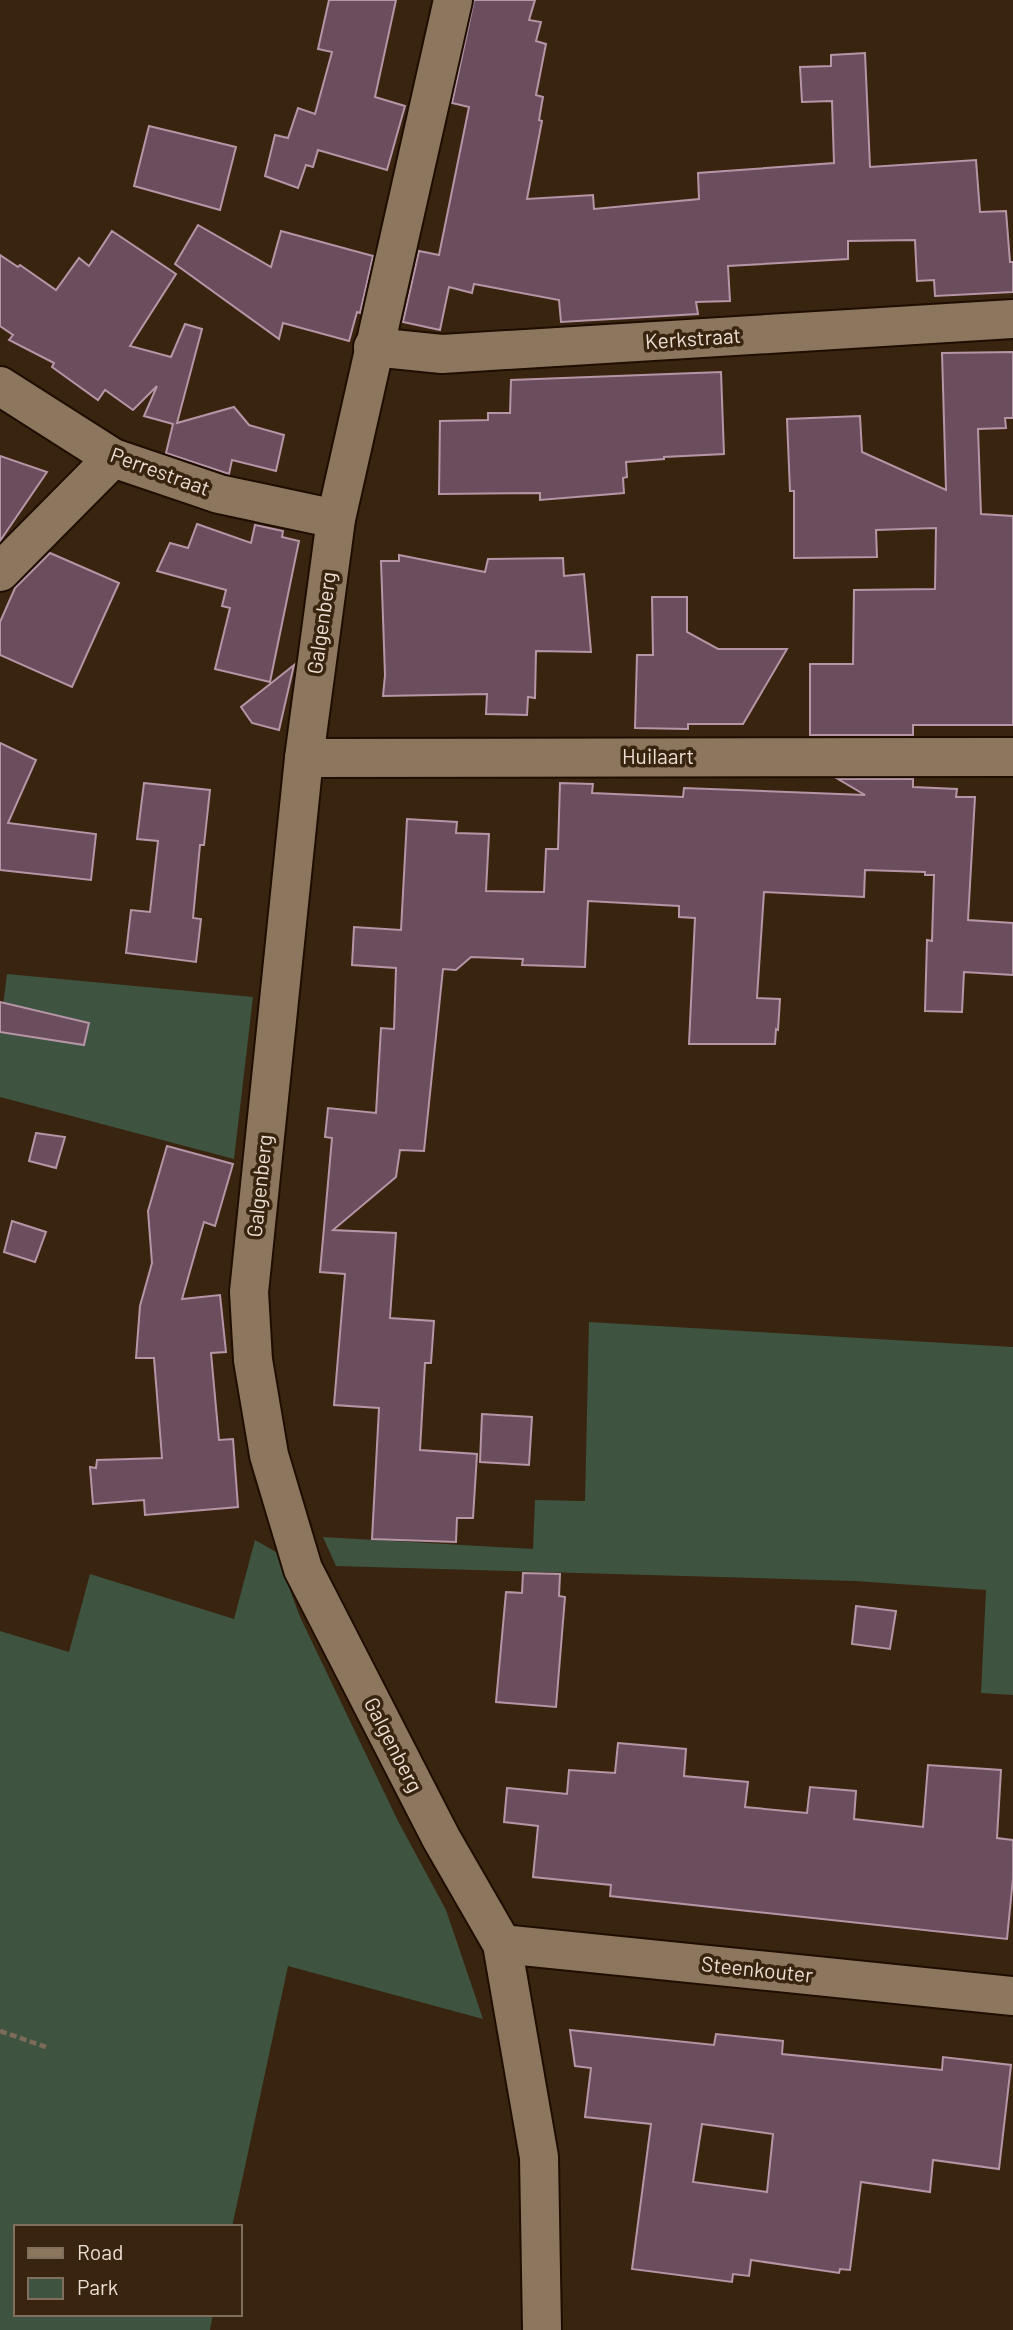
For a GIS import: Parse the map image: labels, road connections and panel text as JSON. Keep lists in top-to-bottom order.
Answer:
{
  "streets": {
    "street": [
      "Kerkstraat",
      "Perrestraat",
      "Galgenberg",
      "Huilaart",
      "Steenkouter"
    ]
  },
  "crossings": [
    ["Kerkstraat", "Galgenberg"],
    ["Perrestraat", "Galgenberg"],
    ["Galgenberg", "Huilaart"],
    ["Galgenberg", "Steenkouter"]
  ],
  "legend": ["Road", "Park"]
}
